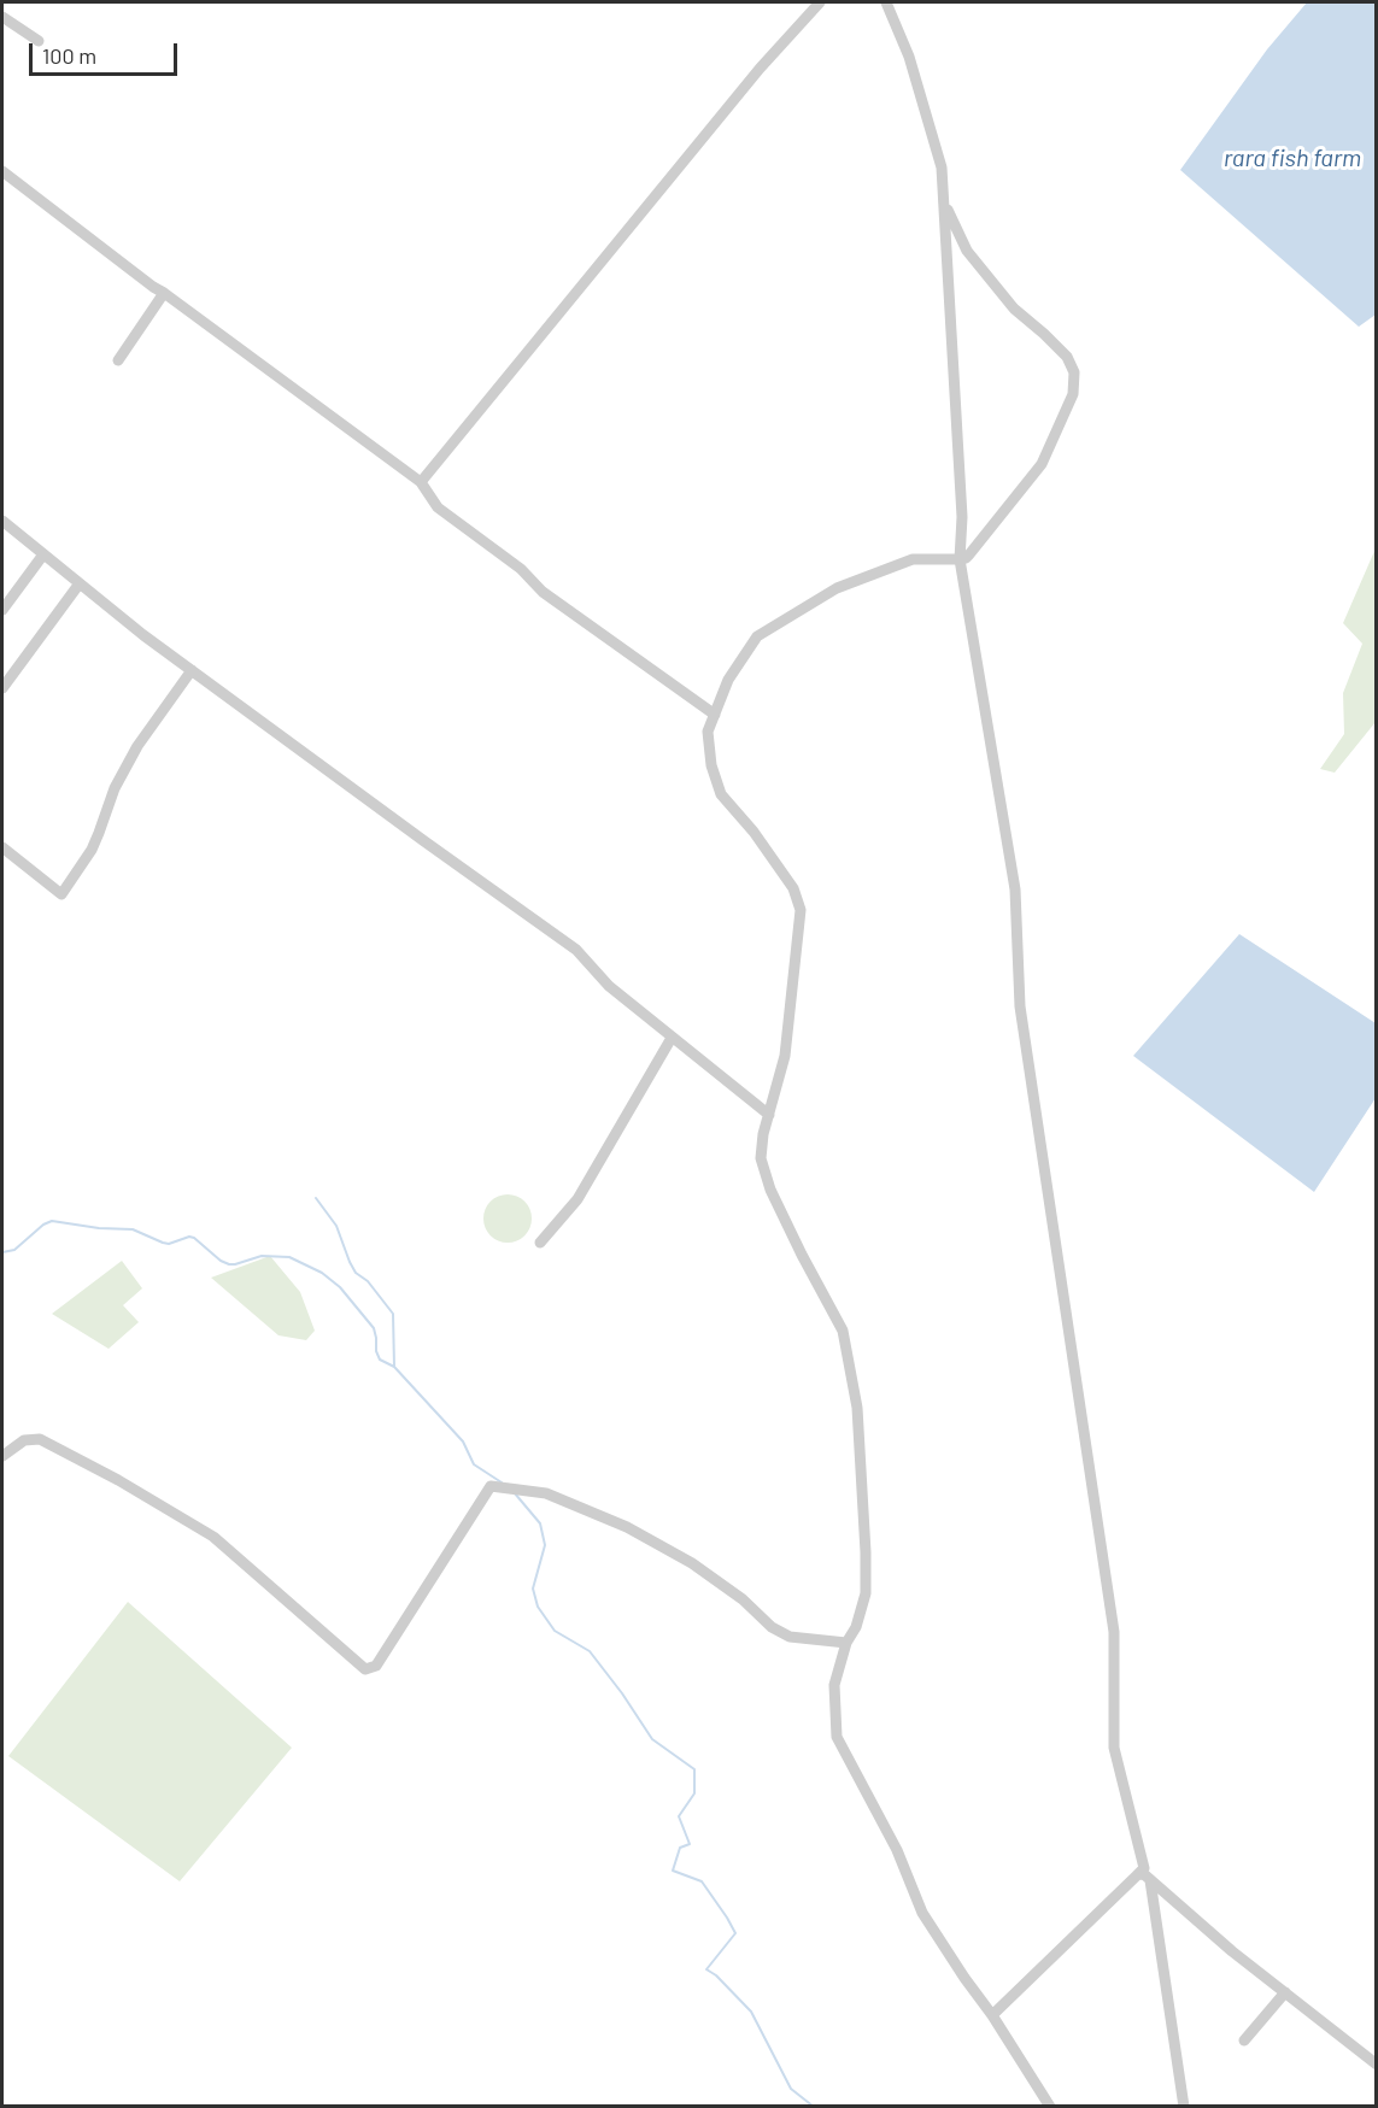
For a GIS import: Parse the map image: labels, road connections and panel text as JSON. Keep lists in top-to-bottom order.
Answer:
{
  "water": ["rara fish farm"],
  "scale_bar": "100 m"
}
